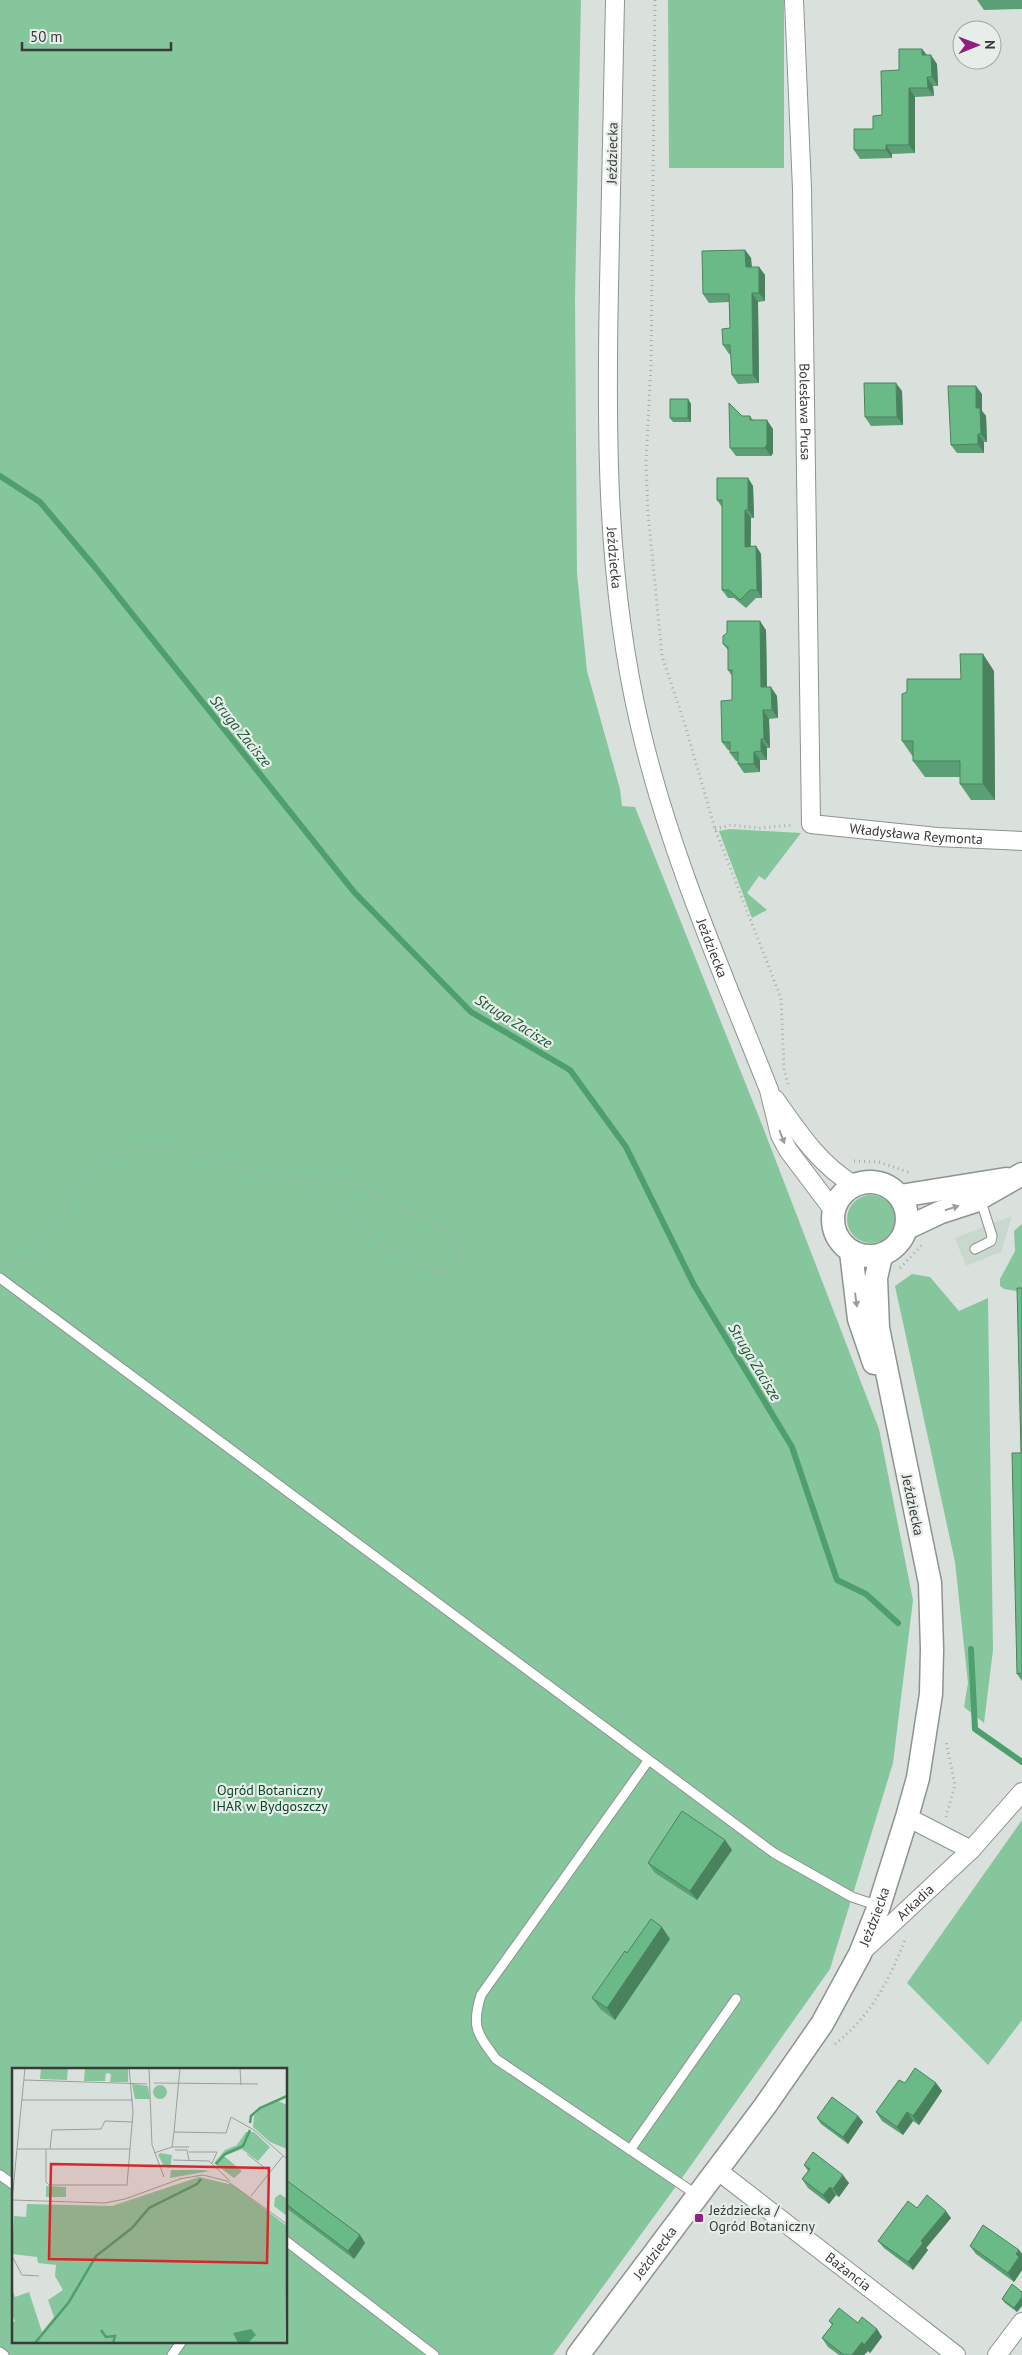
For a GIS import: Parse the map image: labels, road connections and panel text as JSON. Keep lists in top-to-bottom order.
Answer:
{
  "streets": {
    "street": [
      "Jeździecka",
      "Bolesława Prusa",
      "Władysława Reymonta",
      "Arkadia",
      "Bażancia"
    ]
  },
  "crossings": [
    ["Jeździecka", "Arkadia"],
    ["Jeździecka", "Bażancia"],
    ["Bolesława Prusa", "Władysława Reymonta"]
  ],
  "water": ["Struga Zacisze"],
  "parks": ["Ogród Botaniczny IHAR w Bydgoszczy"],
  "places": {
    "transit": ["Jeździecka / Ogród Botaniczny"]
  },
  "scale_bar": "50 m",
  "north": "right"
}
